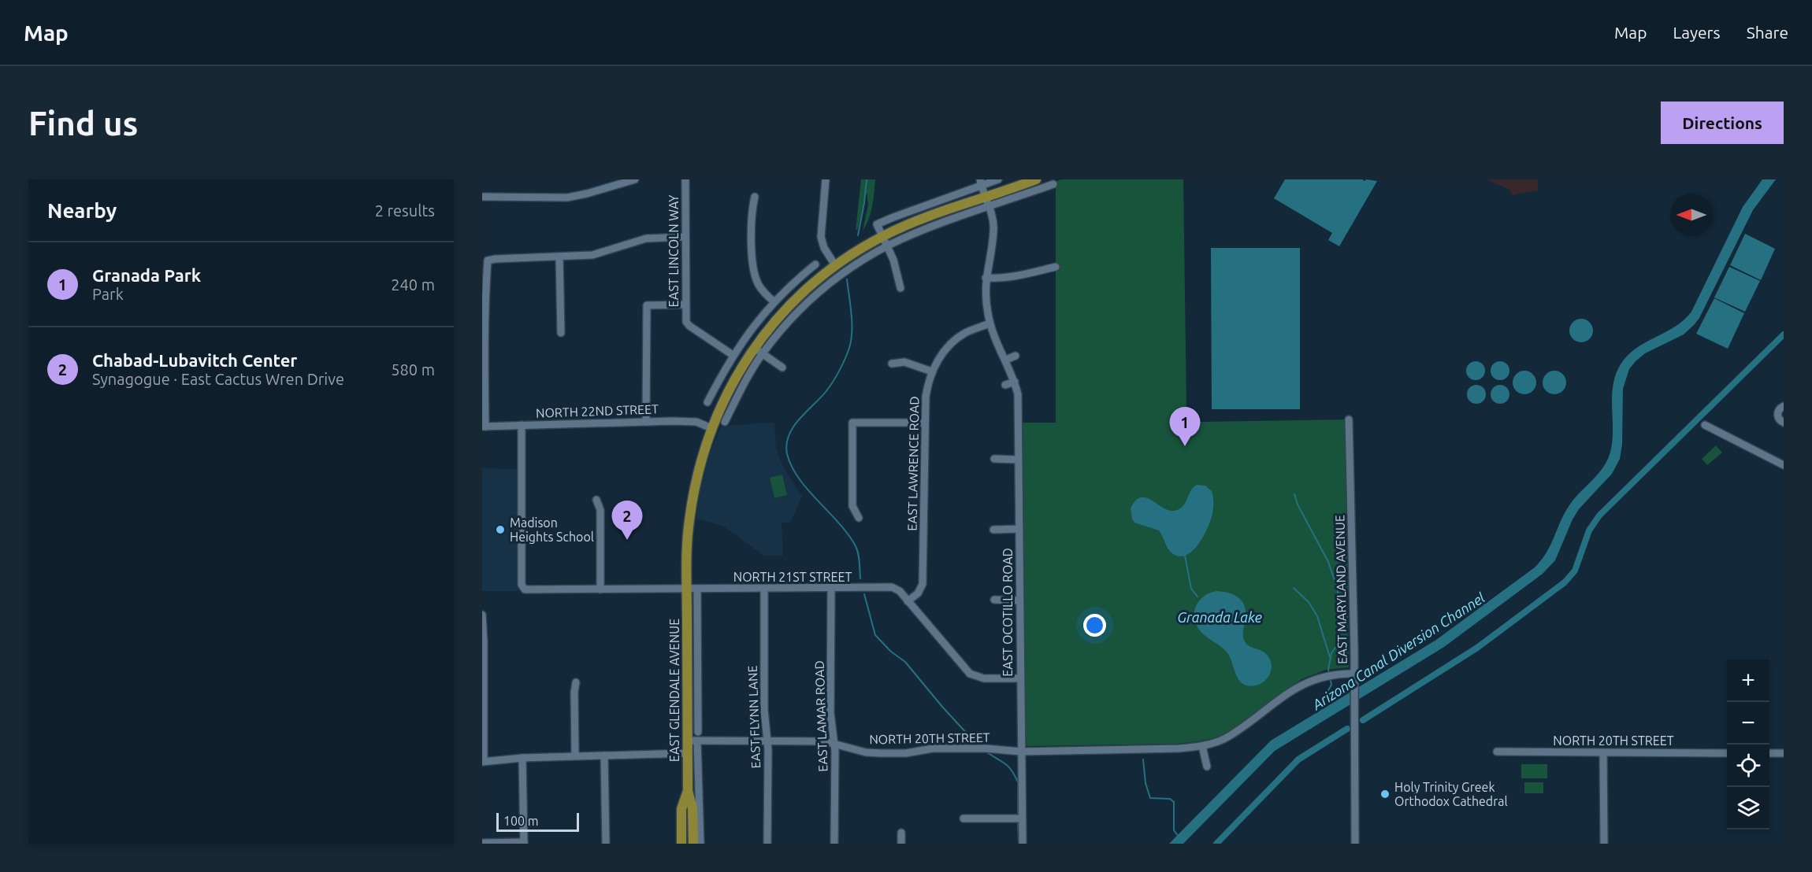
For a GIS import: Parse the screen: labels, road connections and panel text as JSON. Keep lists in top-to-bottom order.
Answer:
{
  "streets": {
    "main road": ["EAST GLENDALE AVENUE"],
    "street": [
      "EAST LINCOLN WAY",
      "NORTH 22ND STREET",
      "EAST LAWRENCE ROAD",
      "NORTH 21ST STREET",
      "EAST MARYLAND AVENUE",
      "EAST OCOTILLO ROAD",
      "EAST LAMAR ROAD",
      "EAST FLYNN LANE",
      "NORTH 20TH STREET"
    ]
  },
  "crossings": [
    ["NORTH 22ND STREET", "NORTH 21ST STREET"],
    ["NORTH 22ND STREET", "EAST GLENDALE AVENUE"],
    ["EAST LAWRENCE ROAD", "NORTH 21ST STREET"],
    ["EAST LAWRENCE ROAD", "EAST OCOTILLO ROAD"],
    ["NORTH 21ST STREET", "EAST OCOTILLO ROAD"],
    ["NORTH 21ST STREET", "EAST GLENDALE AVENUE"],
    ["NORTH 21ST STREET", "EAST LAMAR ROAD"],
    ["NORTH 21ST STREET", "EAST FLYNN LANE"],
    ["EAST MARYLAND AVENUE", "NORTH 20TH STREET"],
    ["EAST OCOTILLO ROAD", "EAST GLENDALE AVENUE"],
    ["EAST OCOTILLO ROAD", "NORTH 20TH STREET"],
    ["EAST GLENDALE AVENUE", "NORTH 20TH STREET"],
    ["EAST LAMAR ROAD", "NORTH 20TH STREET"],
    ["EAST FLYNN LANE", "NORTH 20TH STREET"]
  ],
  "water": ["Granada Lake", "Arizona Canal Diversion Channel"],
  "places": ["Madison Heights School", "Holy Trinity Greek Orthodox Cathedral"],
  "scale_bar": "100 m",
  "north": "left",
  "page": {
    "header": "Map",
    "nav": ["Map", "Layers", "Share"],
    "buttons": "Directions",
    "title": "Find us",
    "heading": ["Nearby", "2 results"],
    "list": [
      {
        "mark": "1",
        "name": "Granada Park",
        "note": "Park",
        "value": "240 m"
      },
      {
        "mark": "2",
        "name": "Chabad-Lubavitch Center",
        "note": "Synagogue · East Cactus Wren Drive",
        "value": "580 m"
      }
    ],
    "pins": ["1", "2"],
    "map_buttons": ["+", "−"],
    "scale": "100 m"
  }
}
